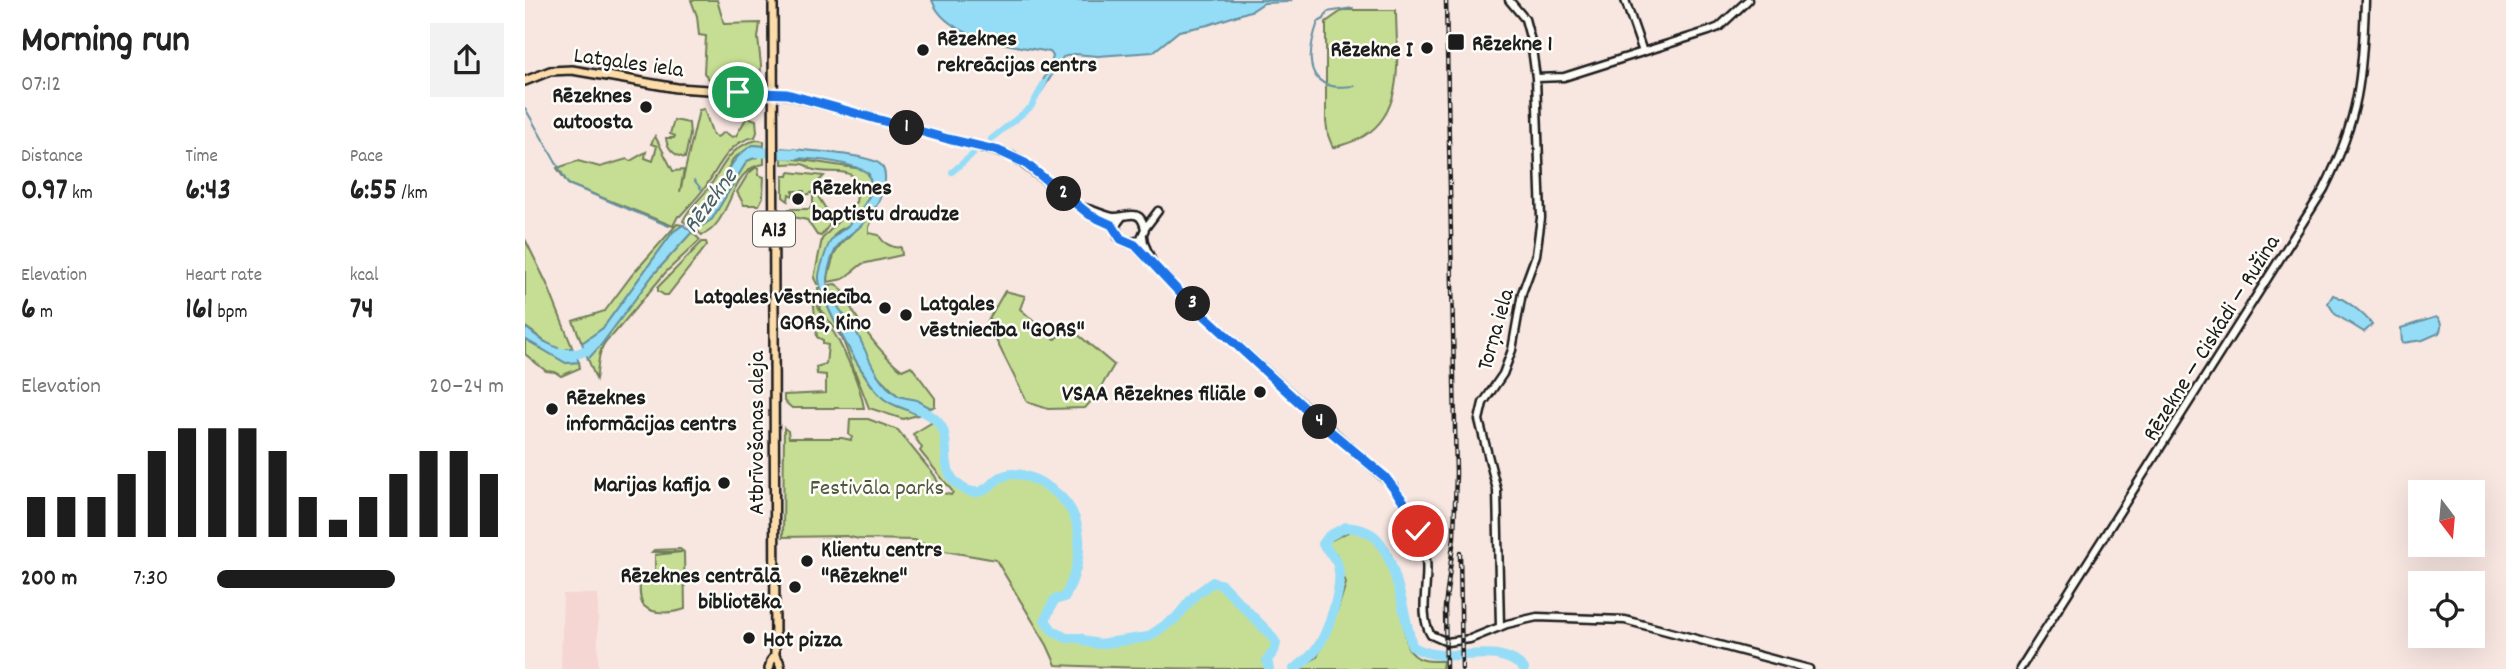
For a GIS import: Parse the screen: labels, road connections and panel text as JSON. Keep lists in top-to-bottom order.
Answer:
{
  "streets": {
    "main road": [
      "Latgales iela",
      "A13",
      "Torņa iela",
      "Rēzekne — Ciskādi — Ružina",
      "Atbrīvošanas aleja"
    ]
  },
  "crossings": [
    ["Latgales iela", "Atbrīvošanas aleja"]
  ],
  "water": ["Rēzekne"],
  "parks": ["Festivāla parks"],
  "places": {
    "transit": ["Rēzekne 1"],
    "other": [
      "Rēzekne I",
      "Rēzeknes rekreācijas centrs",
      "Rēzeknes autoosta",
      "Rēzeknes baptistu draudze",
      "Latgales vēstniecība GORS, Kino",
      "Latgales vēstniecība \"GORS\"",
      "VSAA Rēzeknes filiāle",
      "Rēzeknes informācijas centrs",
      "Marijas kafija",
      "Klientu centrs \"Rēzekne\"",
      "Rēzeknes centrālā bibliotēka",
      "Hot pizza"
    ]
  },
  "north": "bottom",
  "page": {
    "heading": ["Morning run", "07:12"],
    "pins": [
      "1",
      "2",
      "3",
      "4"
    ],
    "stats": [
      ["Distance", "0.97 km"],
      ["Time", "6:43"],
      ["Pace", "6:55 /km"],
      ["Elevation", "6 m"],
      ["Heart rate", "161 bpm"],
      ["kcal", "74"]
    ],
    "chart": ["Elevation", "20–24 m"],
    "list": [
      {
        "name": "200 m",
        "note": "7:30"
      }
    ]
  }
}
